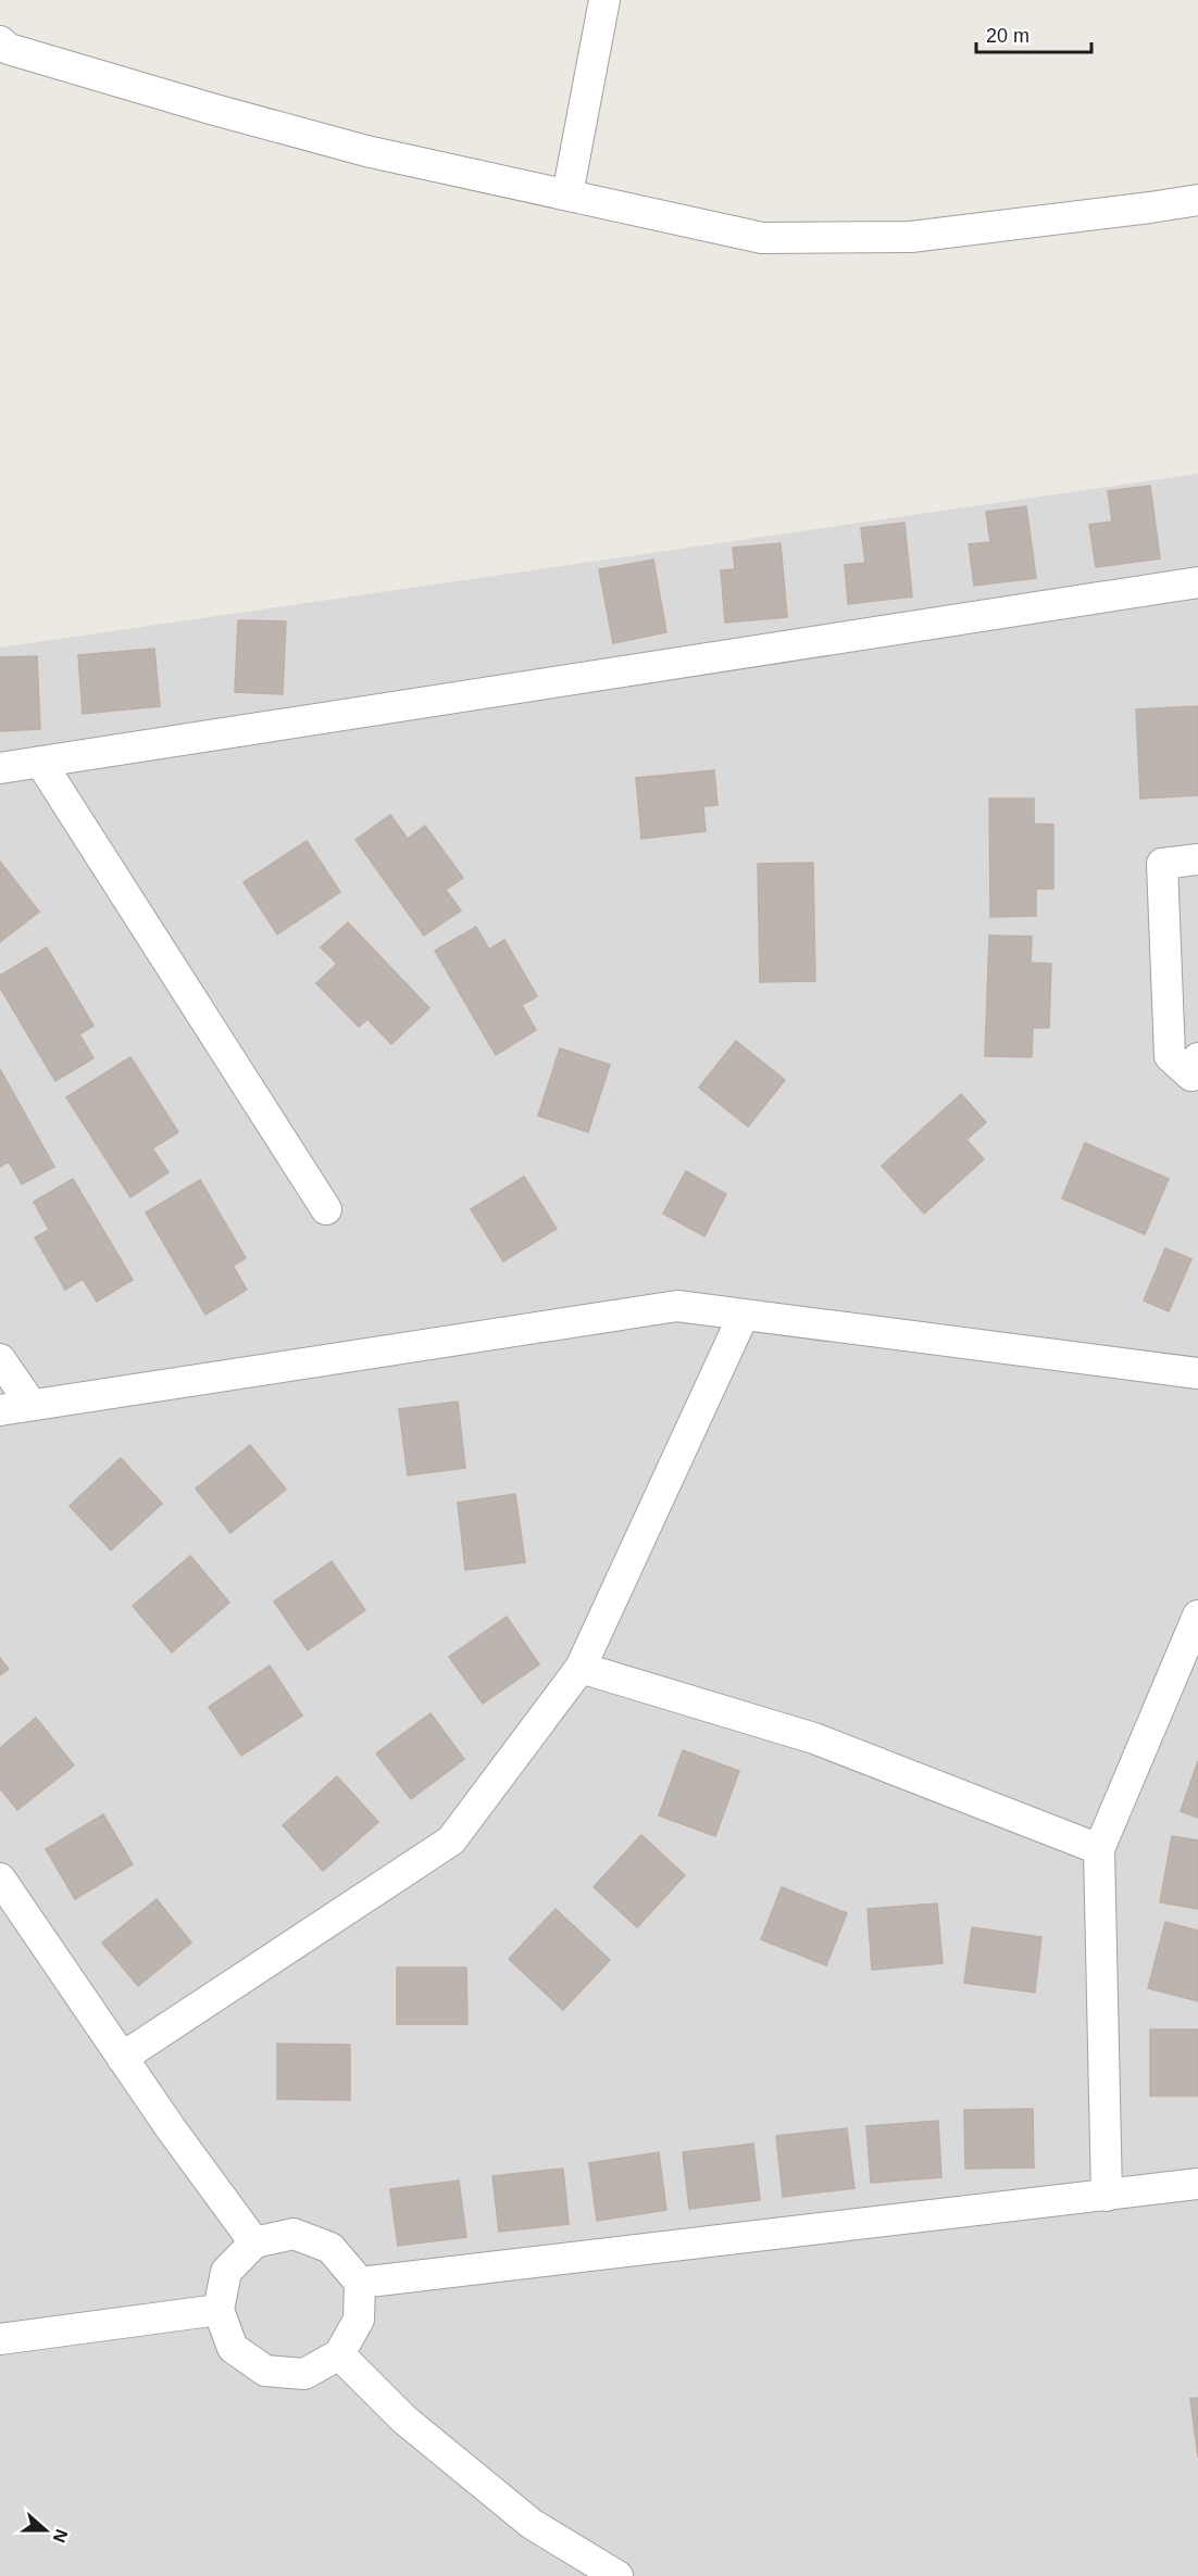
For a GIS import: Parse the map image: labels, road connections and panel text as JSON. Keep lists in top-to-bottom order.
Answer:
{
  "scale_bar": "20 m",
  "north": "right"
}
